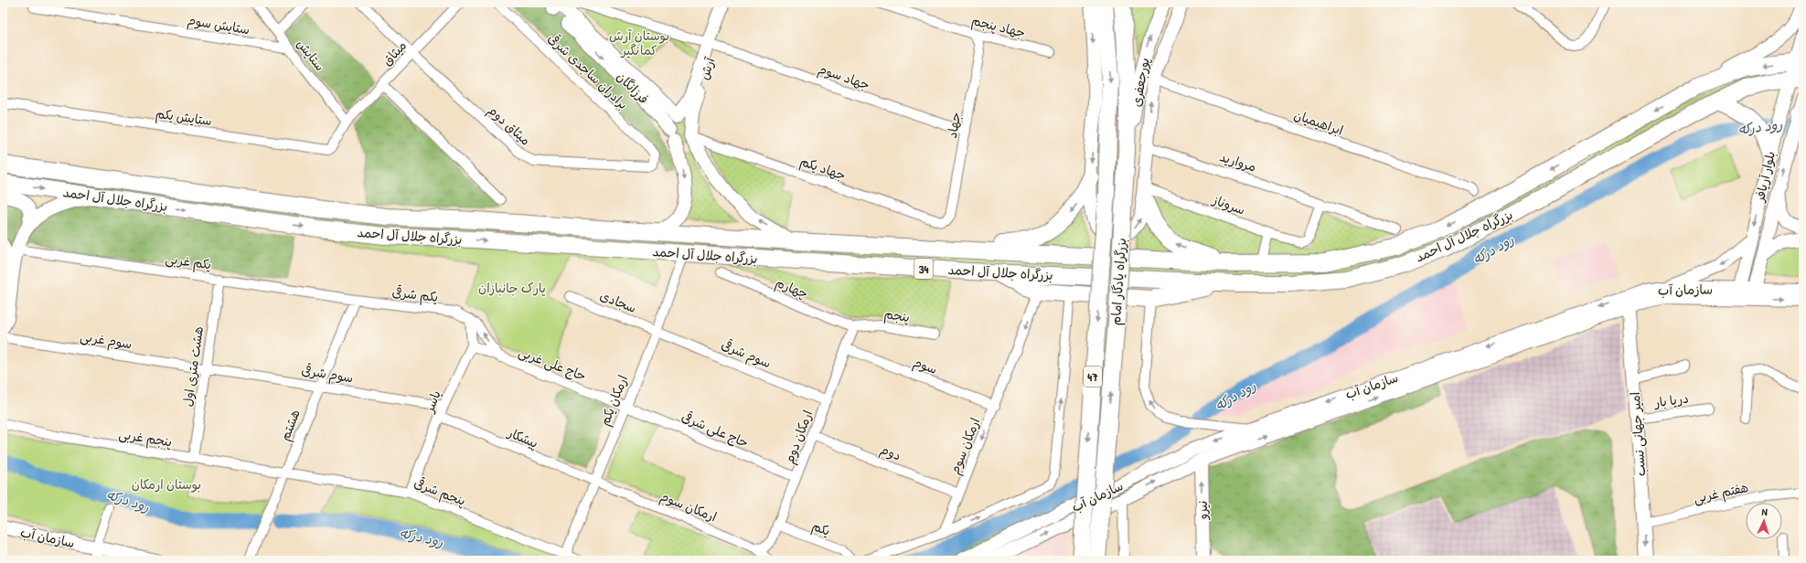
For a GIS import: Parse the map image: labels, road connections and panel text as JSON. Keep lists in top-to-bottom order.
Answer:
{
  "streets": {
    "highway": [
      "بزرگراه جلال آل احمد",
      "34",
      "بزرگراه یادگار امام",
      "47"
    ],
    "main road": [
      "آرش",
      "پورجعفری",
      "فرزانگان",
      "بلوار آریافر",
      "سازمان آب",
      "امیر جهانی نسب",
      "نیرو"
    ],
    "street": [
      "ستایش سوم",
      "جهاد پنجم",
      "میثاق",
      "ستایش",
      "برادران ساجدی شرقی",
      "جهاد سوم",
      "ستایش یکم",
      "ابراهیمیان",
      "میثاق دوم",
      "جهاد",
      "مروارید",
      "جهاد یکم",
      "سروناز",
      "یکم غربی",
      "چهارم",
      "یکم شرقی",
      "سجادی",
      "پنجم",
      "سوم غربی",
      "سوم شرقی",
      "حاج علی غربی",
      "سوم",
      "هشت‌ متری اول",
      "ارمکان یکم",
      "دریا بار",
      "یاسر",
      "هشتم",
      "حاج علی شرقی",
      "ارمکان دوم",
      "پنجم غربی",
      "پیشکار",
      "ارمکان سوم",
      "دوم",
      "پنجم شرقی",
      "هفتم غربی",
      "یکم"
    ]
  },
  "crossings": [
    ["ستایش سوم", "ستایش"],
    ["جهاد پنجم", "جهاد"],
    ["میثاق", "ستایش"],
    ["میثاق", "ستایش یکم"],
    ["میثاق", "میثاق دوم"],
    ["ستایش", "ستایش یکم"],
    ["آرش", "جهاد سوم"],
    ["آرش", "فرزانگان"],
    ["آرش", "جهاد یکم"],
    ["برادران ساجدی شرقی", "میثاق دوم"],
    ["جهاد سوم", "جهاد"],
    ["پورجعفری", "بزرگراه یادگار امام"],
    ["فرزانگان", "جهاد یکم"],
    ["فرزانگان", "بزرگراه جلال آل احمد"],
    ["جهاد", "جهاد یکم"],
    ["مروارید", "سروناز"],
    ["بلوار آریافر", "بزرگراه جلال آل احمد"],
    ["بلوار آریافر", "سازمان آب"],
    ["بزرگراه جلال آل احمد", "ارمکان یکم"],
    ["یکم غربی", "یکم شرقی"],
    ["یکم غربی", "هشت‌ متری اول"],
    ["یکم غربی", "هشتم"],
    ["چهارم", "پنجم"],
    ["چهارم", "ارمکان دوم"],
    ["سازمان آب", "امیر جهانی نسب"],
    ["سازمان آب", "نیرو"],
    ["یکم شرقی", "یاسر"],
    ["یکم شرقی", "هشتم"],
    ["سجادی", "سوم شرقی"],
    ["سجادی", "ارمکان یکم"],
    ["پنجم", "ارمکان دوم"],
    ["سوم غربی", "سوم شرقی"],
    ["سوم غربی", "هشت‌ متری اول"],
    ["سوم شرقی", "هشت‌ متری اول"],
    ["سوم شرقی", "ارمکان یکم"],
    ["سوم شرقی", "یاسر"],
    ["سوم شرقی", "هشتم"],
    ["سوم شرقی", "ارمکان دوم"],
    ["حاج علی غربی", "ارمکان یکم"],
    ["حاج علی غربی", "یاسر"],
    ["حاج علی غربی", "حاج علی شرقی"],
    ["سوم", "ارمکان دوم"],
    ["سوم", "ارمکان سوم"],
    ["هشت‌ متری اول", "پنجم غربی"],
    ["ارمکان یکم", "حاج علی شرقی"],
    ["ارمکان یکم", "پیشکار"],
    ["ارمکان یکم", "ارمکان سوم"],
    ["ارمکان یکم", "پنجم شرقی"],
    ["دریا بار", "امیر جهانی نسب"],
    ["یاسر", "پیشکار"],
    ["یاسر", "پنجم شرقی"],
    ["هشتم", "پنجم غربی"],
    ["هشتم", "پنجم شرقی"],
    ["حاج علی شرقی", "ارمکان دوم"],
    ["امیر جهانی نسب", "هفتم غربی"],
    ["ارمکان دوم", "ارمکان سوم"],
    ["ارمکان دوم", "دوم"],
    ["ارمکان دوم", "یکم"],
    ["پنجم غربی", "پنجم شرقی"],
    ["پیشکار", "ارمکان سوم"],
    ["ارمکان سوم", "دوم"]
  ],
  "one_way": ["ارمکان سوم", "نیرو"],
  "water": ["رود درکه"],
  "parks": ["بوستان آرش کمانگیر", "پارک جانبازان", "بوستان ارمکان"],
  "north": "top"
}
